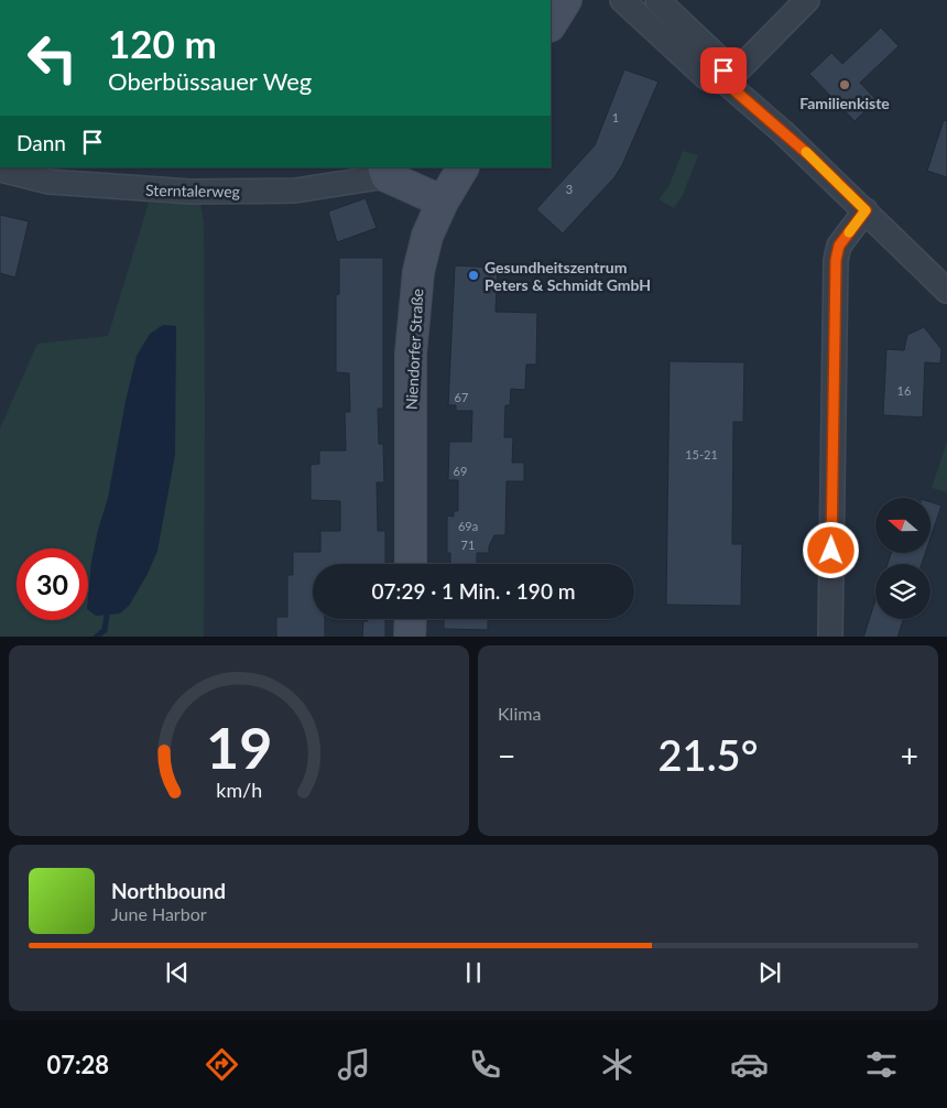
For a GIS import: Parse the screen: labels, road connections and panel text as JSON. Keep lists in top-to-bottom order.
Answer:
{
  "streets": {
    "main road": ["Niendorfer Straße"],
    "street": ["Sterntalerweg"]
  },
  "places": ["Familienkiste", "Gesundheitszentrum Peters & Schmidt GmbH"],
  "house_numbers": [
    "1",
    "3",
    "16",
    "67",
    "15-21",
    "69",
    "69a",
    "71"
  ],
  "north": "left",
  "page": {
    "turn": ["120 m", "Oberbüssauer Weg"],
    "then": "Dann",
    "limit": "30",
    "trip": "07:29 · 1 Min. · 190 m",
    "tile": "Klima",
    "heat": ["−", "21.5°", "+"],
    "song": ["Northbound", "June Harbor"],
    "tabs": "07:28",
    "gauge": ["19", "km/h"]
  }
}
